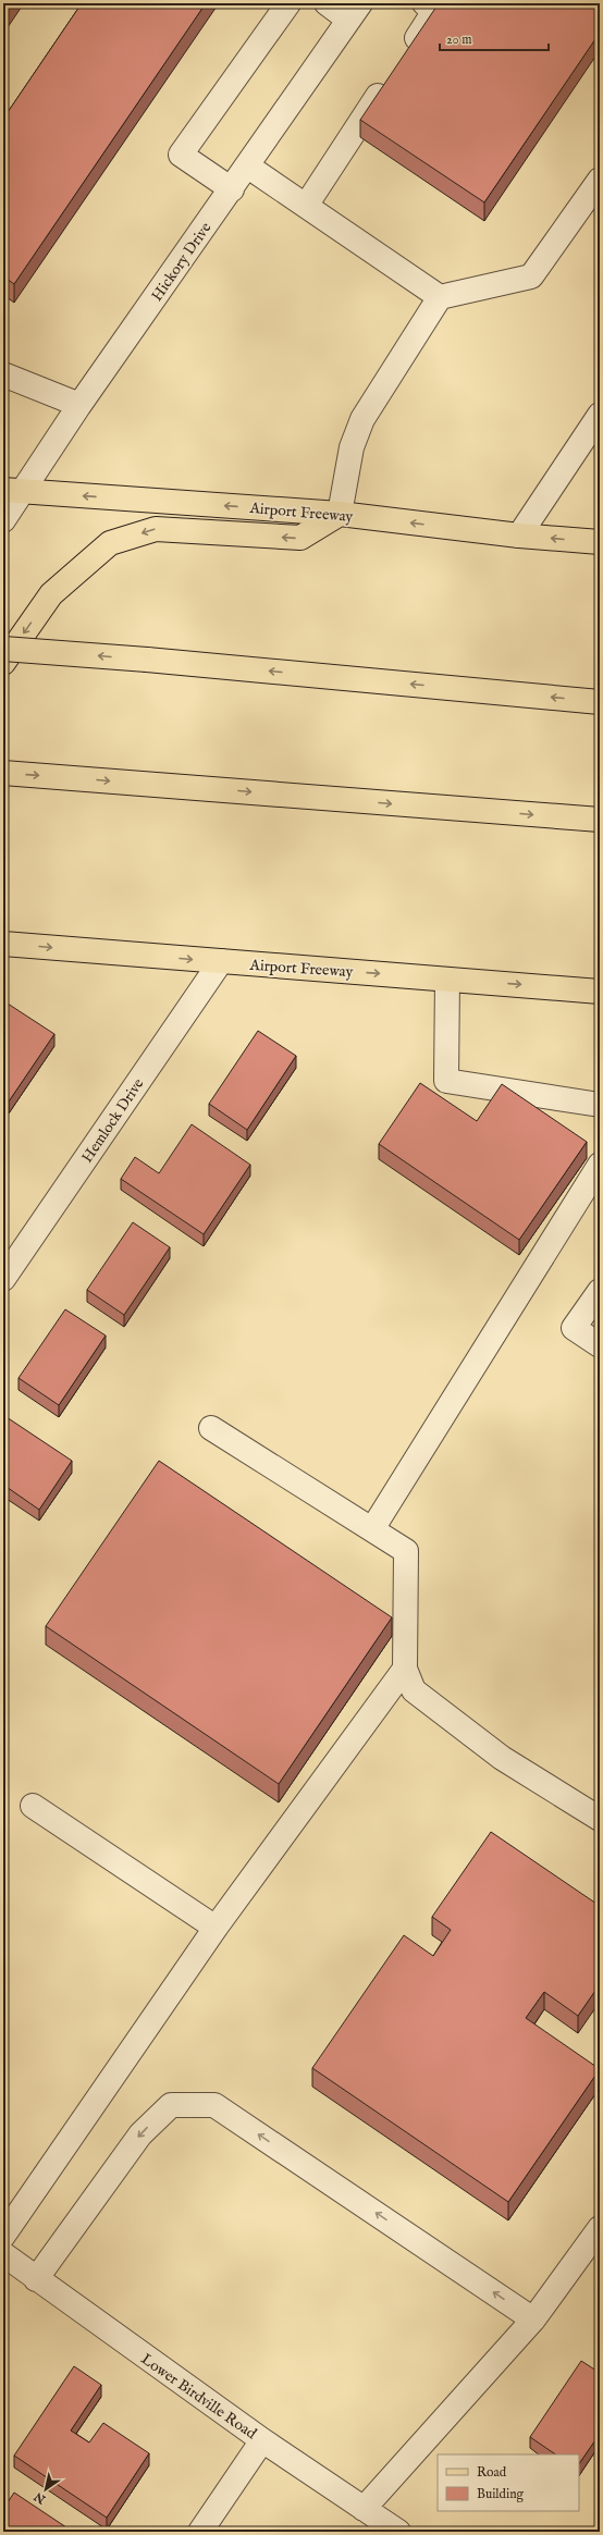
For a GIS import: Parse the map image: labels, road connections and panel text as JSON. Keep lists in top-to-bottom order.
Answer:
{
  "streets": {
    "main road": ["Airport Freeway"],
    "street": ["Hickory Drive", "Hemlock Drive", "Lower Birdville Road"]
  },
  "crossings": [
    ["Hickory Drive", "Airport Freeway"],
    ["Airport Freeway", "Hemlock Drive"]
  ],
  "legend": ["Road", "Building"],
  "scale_bar": "20 m",
  "north": "bottom left"
}
